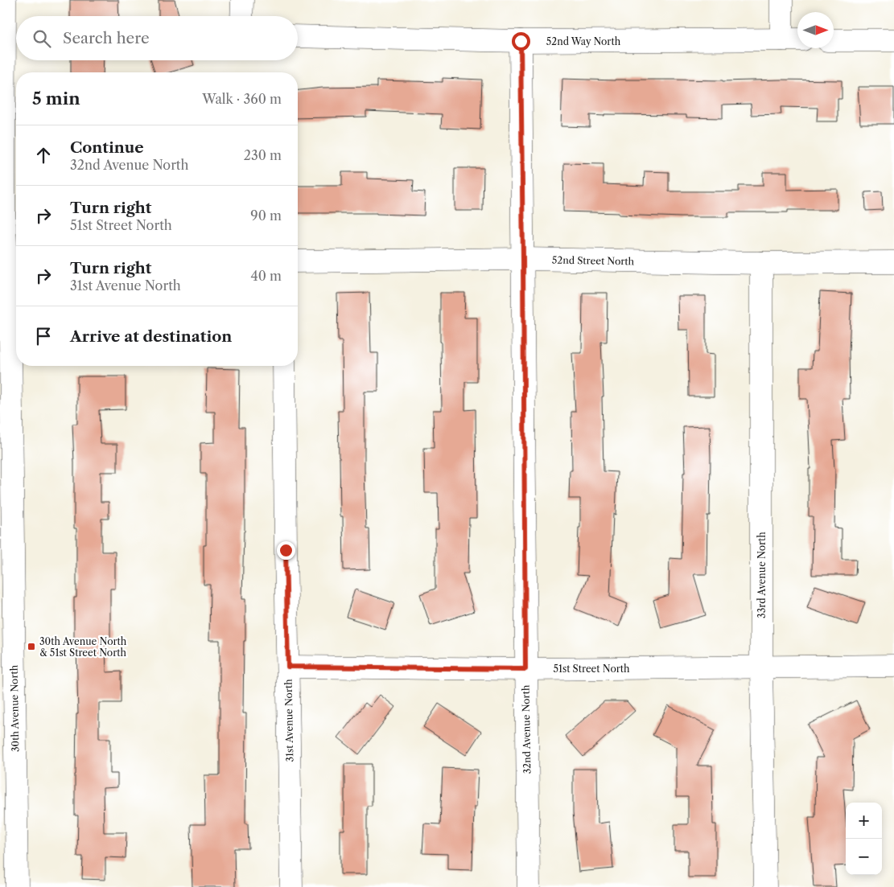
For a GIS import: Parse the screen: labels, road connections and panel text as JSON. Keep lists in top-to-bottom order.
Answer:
{
  "streets": {
    "street": [
      "52nd Way North",
      "52nd Street North",
      "33rd Avenue North",
      "51st Street North",
      "30th Avenue North",
      "31st Avenue North",
      "32nd Avenue North"
    ]
  },
  "crossings": [
    ["52nd Way North", "32nd Avenue North"],
    ["52nd Street North", "33rd Avenue North"],
    ["52nd Street North", "32nd Avenue North"],
    ["33rd Avenue North", "51st Street North"],
    ["51st Street North", "31st Avenue North"],
    ["51st Street North", "32nd Avenue North"]
  ],
  "places": {
    "transit": ["30th Avenue North & 51st Street North"]
  },
  "north": "right",
  "page": {
    "search": "Search here",
    "heading": ["5 min", "Walk · 360 m"],
    "list": [
      ["Continue", "32nd Avenue North", "230 m"],
      ["Turn right", "51st Street North", "90 m"],
      ["Turn right", "31st Avenue North", "40 m"],
      "Arrive at destination"
    ],
    "map_buttons": ["+", "−"]
  }
}
